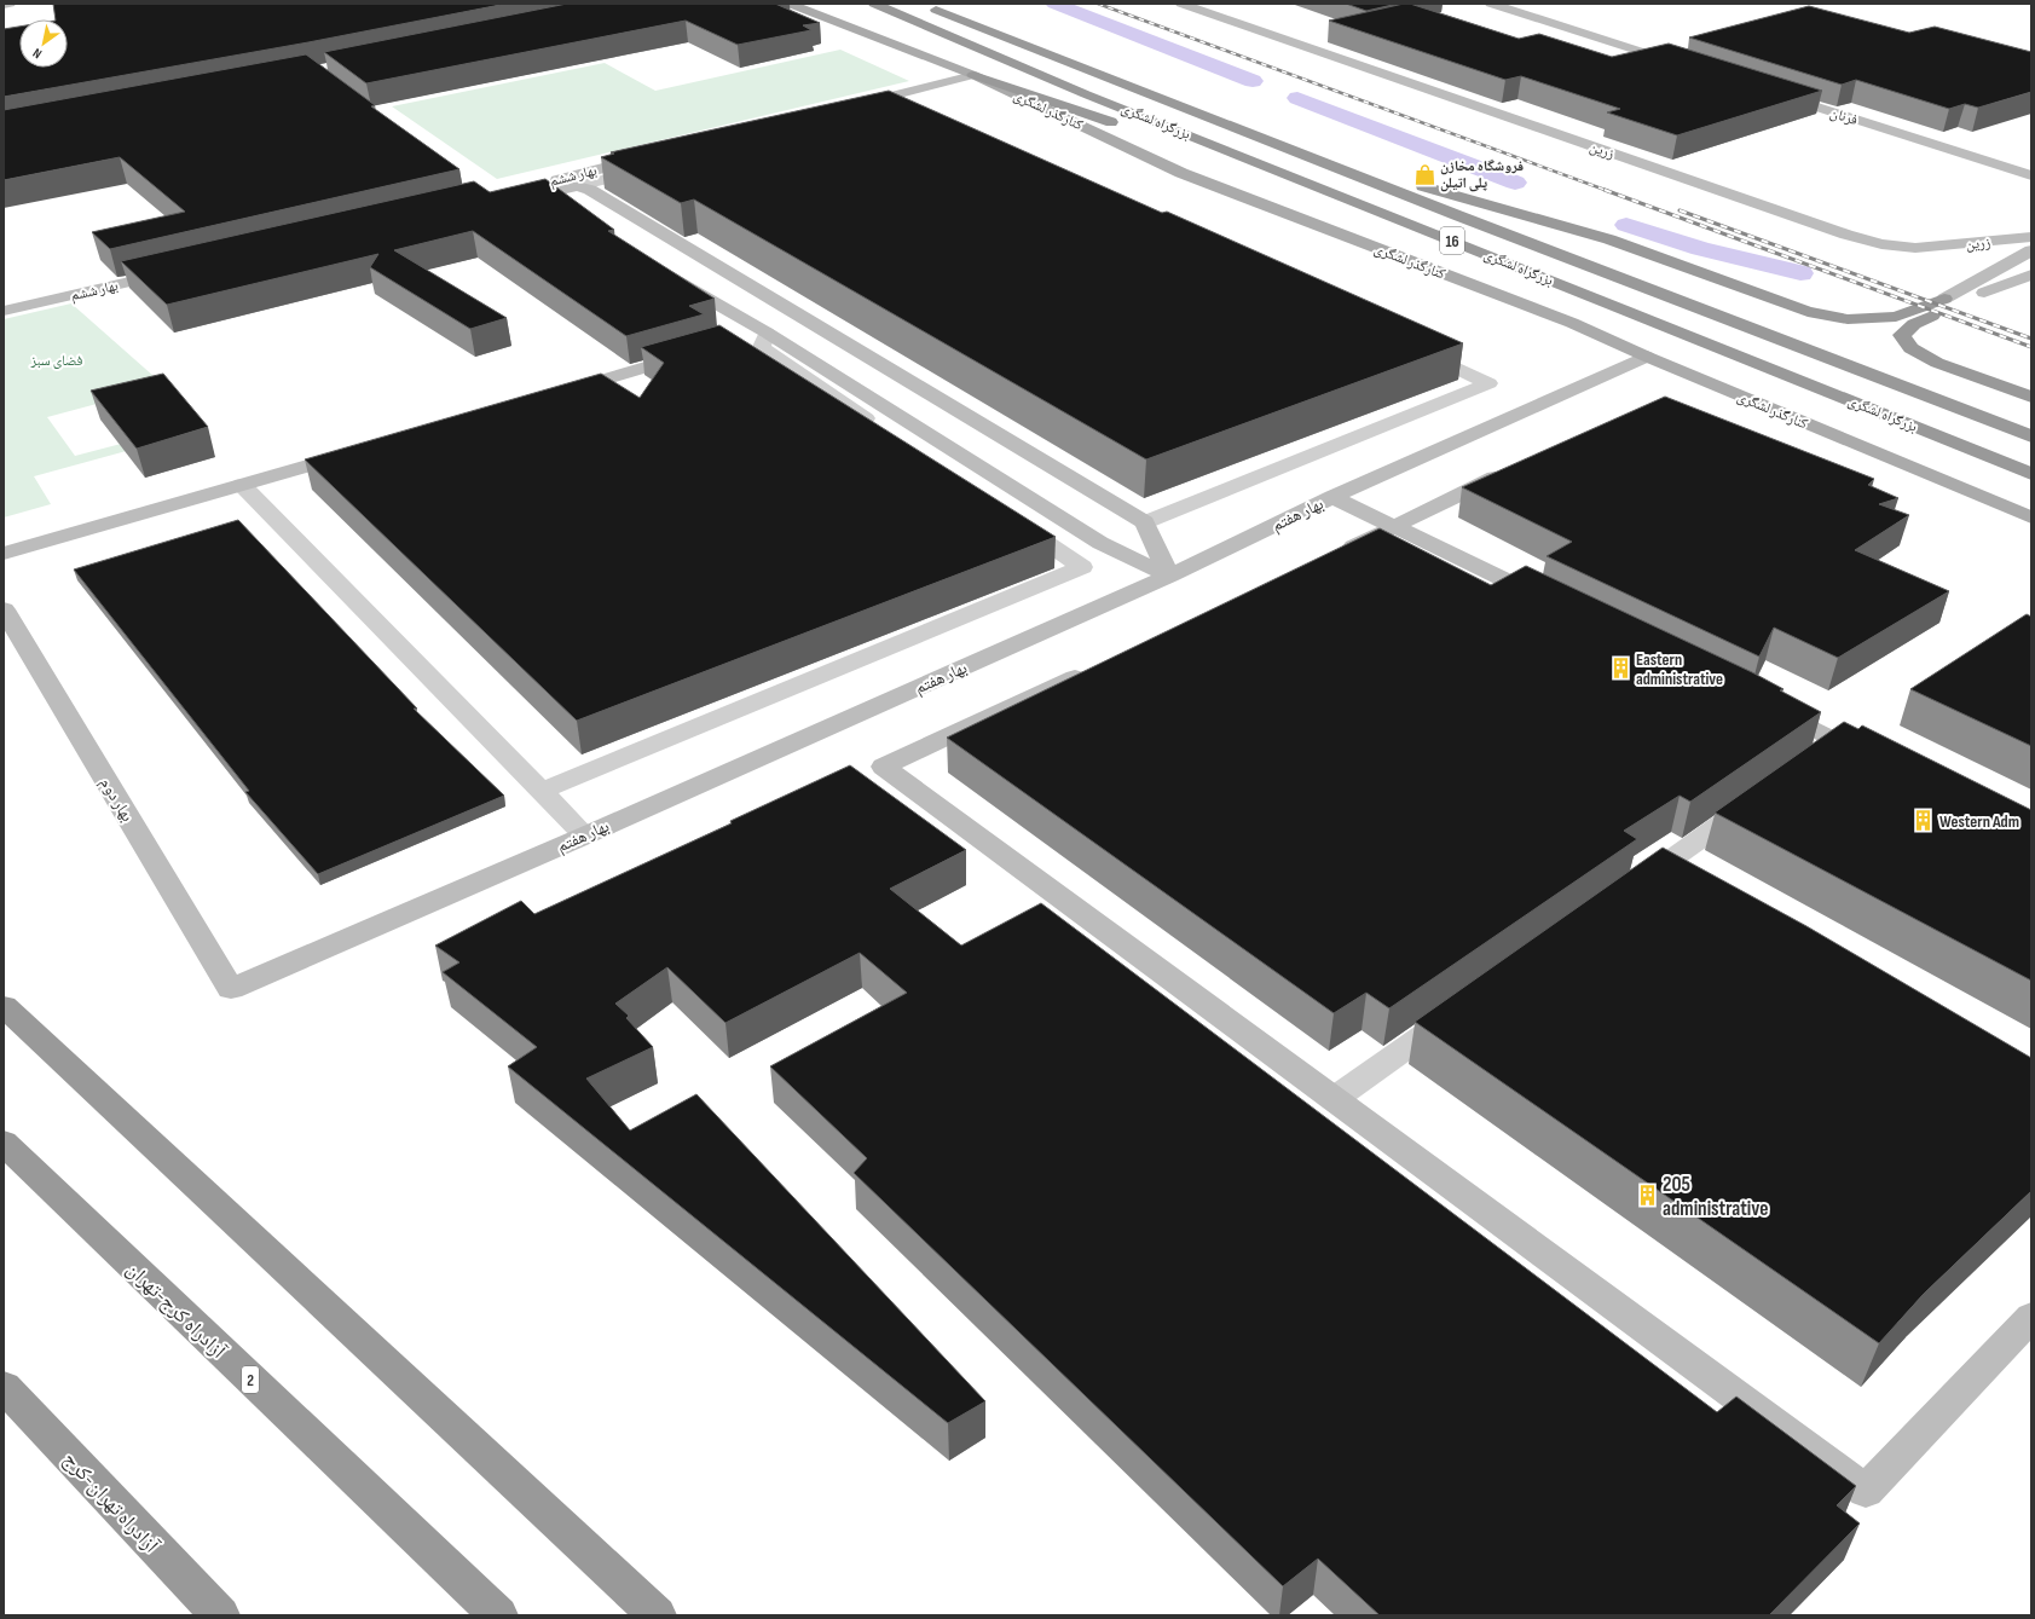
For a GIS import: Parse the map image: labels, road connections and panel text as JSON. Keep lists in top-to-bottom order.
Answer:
{
  "streets": {
    "highway": [
      "بزرگراه لشگری",
      "16",
      "آزادراه کرج-تهران",
      "2",
      "آزادراه تهران-کرج"
    ],
    "main road": ["کنارگذر لشگری"],
    "street": [
      "فرنان",
      "زرین",
      "بهار ششم",
      "بهار هفتم",
      "بهار دوم"
    ]
  },
  "crossings": [
    ["کنارگذر لشگری", "بهار هفتم"],
    ["بهار هفتم", "بهار دوم"]
  ],
  "parks": ["فضای سبز"],
  "places": {
    "shop": ["فروشگاه مخازن پلی اتیلن"],
    "building": ["Eastern administrative", "Western Adm", "205 administrative"]
  },
  "north": "bottom left"
}
